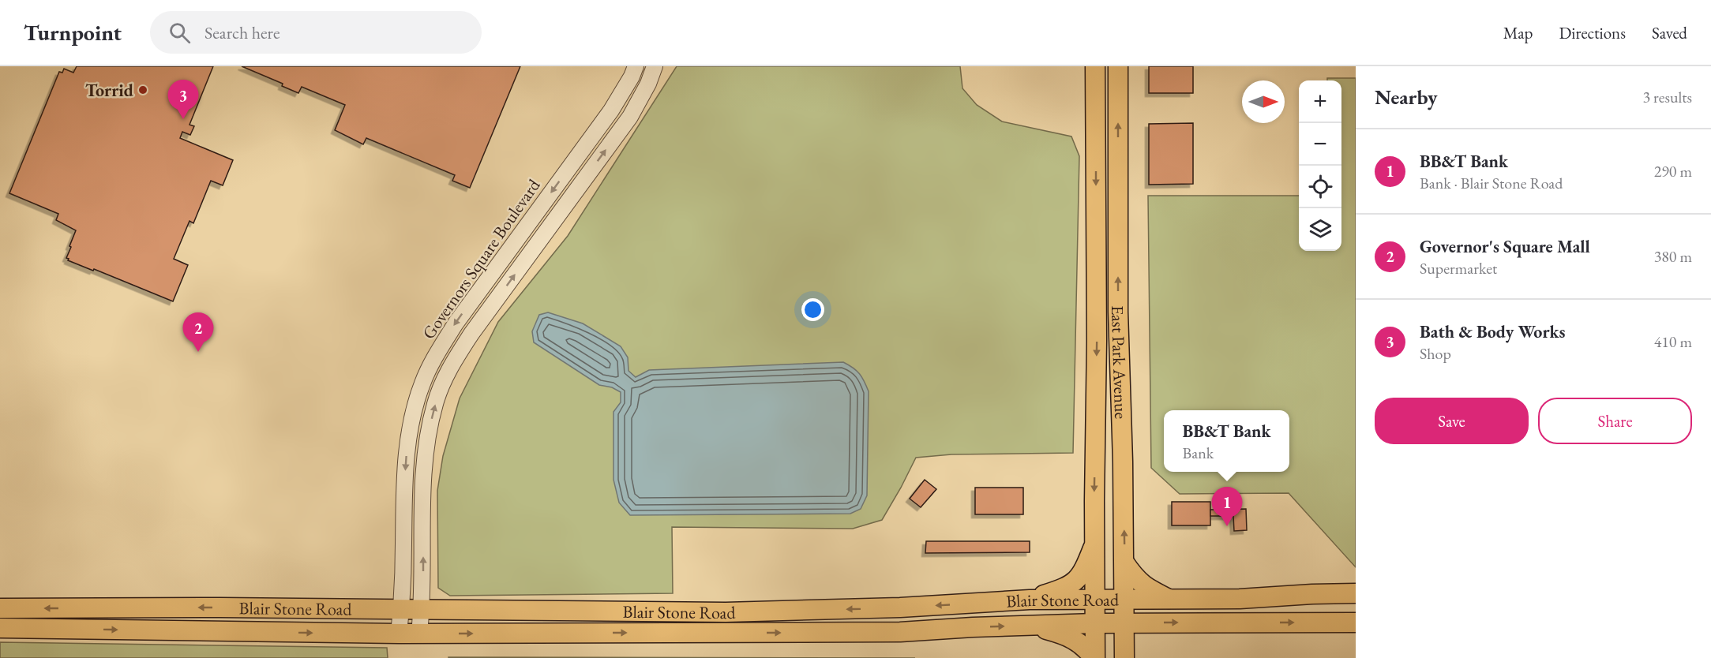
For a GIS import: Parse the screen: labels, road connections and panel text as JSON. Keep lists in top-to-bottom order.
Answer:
{
  "streets": {
    "main road": ["East Park Avenue", "Blair Stone Road"],
    "street": ["Governors Square Boulevard"]
  },
  "crossings": [
    ["Governors Square Boulevard", "Blair Stone Road"],
    ["East Park Avenue", "Blair Stone Road"]
  ],
  "places": ["Torrid"],
  "north": "right",
  "page": {
    "header": "Turnpoint",
    "search": "Search here",
    "nav": ["Map", "Directions", "Saved"],
    "heading": ["Nearby", "3 results"],
    "pins": ["3", "2", "1"],
    "map_buttons": ["+", "−"],
    "list": [
      {
        "mark": "1",
        "name": "BB&T Bank",
        "note": "Bank · Blair Stone Road",
        "value": "290 m"
      },
      {
        "mark": "2",
        "name": "Governor's Square Mall",
        "note": "Supermarket",
        "value": "380 m"
      },
      {
        "mark": "3",
        "name": "Bath & Body Works",
        "note": "Shop",
        "value": "410 m"
      }
    ],
    "buttons": ["Save", "Share"],
    "popup": ["BB&T Bank", "Bank"]
  }
}
